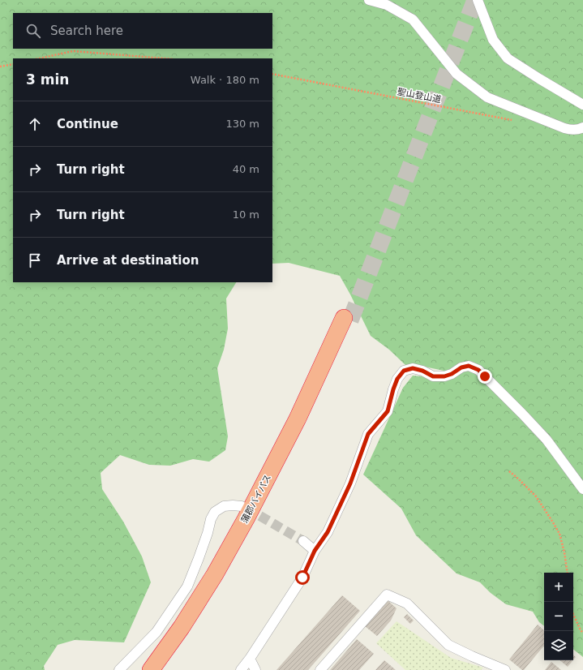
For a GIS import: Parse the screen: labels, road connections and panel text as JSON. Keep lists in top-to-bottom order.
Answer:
{
  "streets": {
    "highway": ["蒲郡バイパス"],
    "path": ["聖山登山道"]
  },
  "page": {
    "search": "Search here",
    "heading": ["3 min", "Walk · 180 m"],
    "list": [
      ["Continue", "130 m"],
      ["Turn right", "40 m"],
      ["Turn right", "10 m"],
      "Arrive at destination"
    ],
    "map_buttons": ["+", "−"]
  }
}
